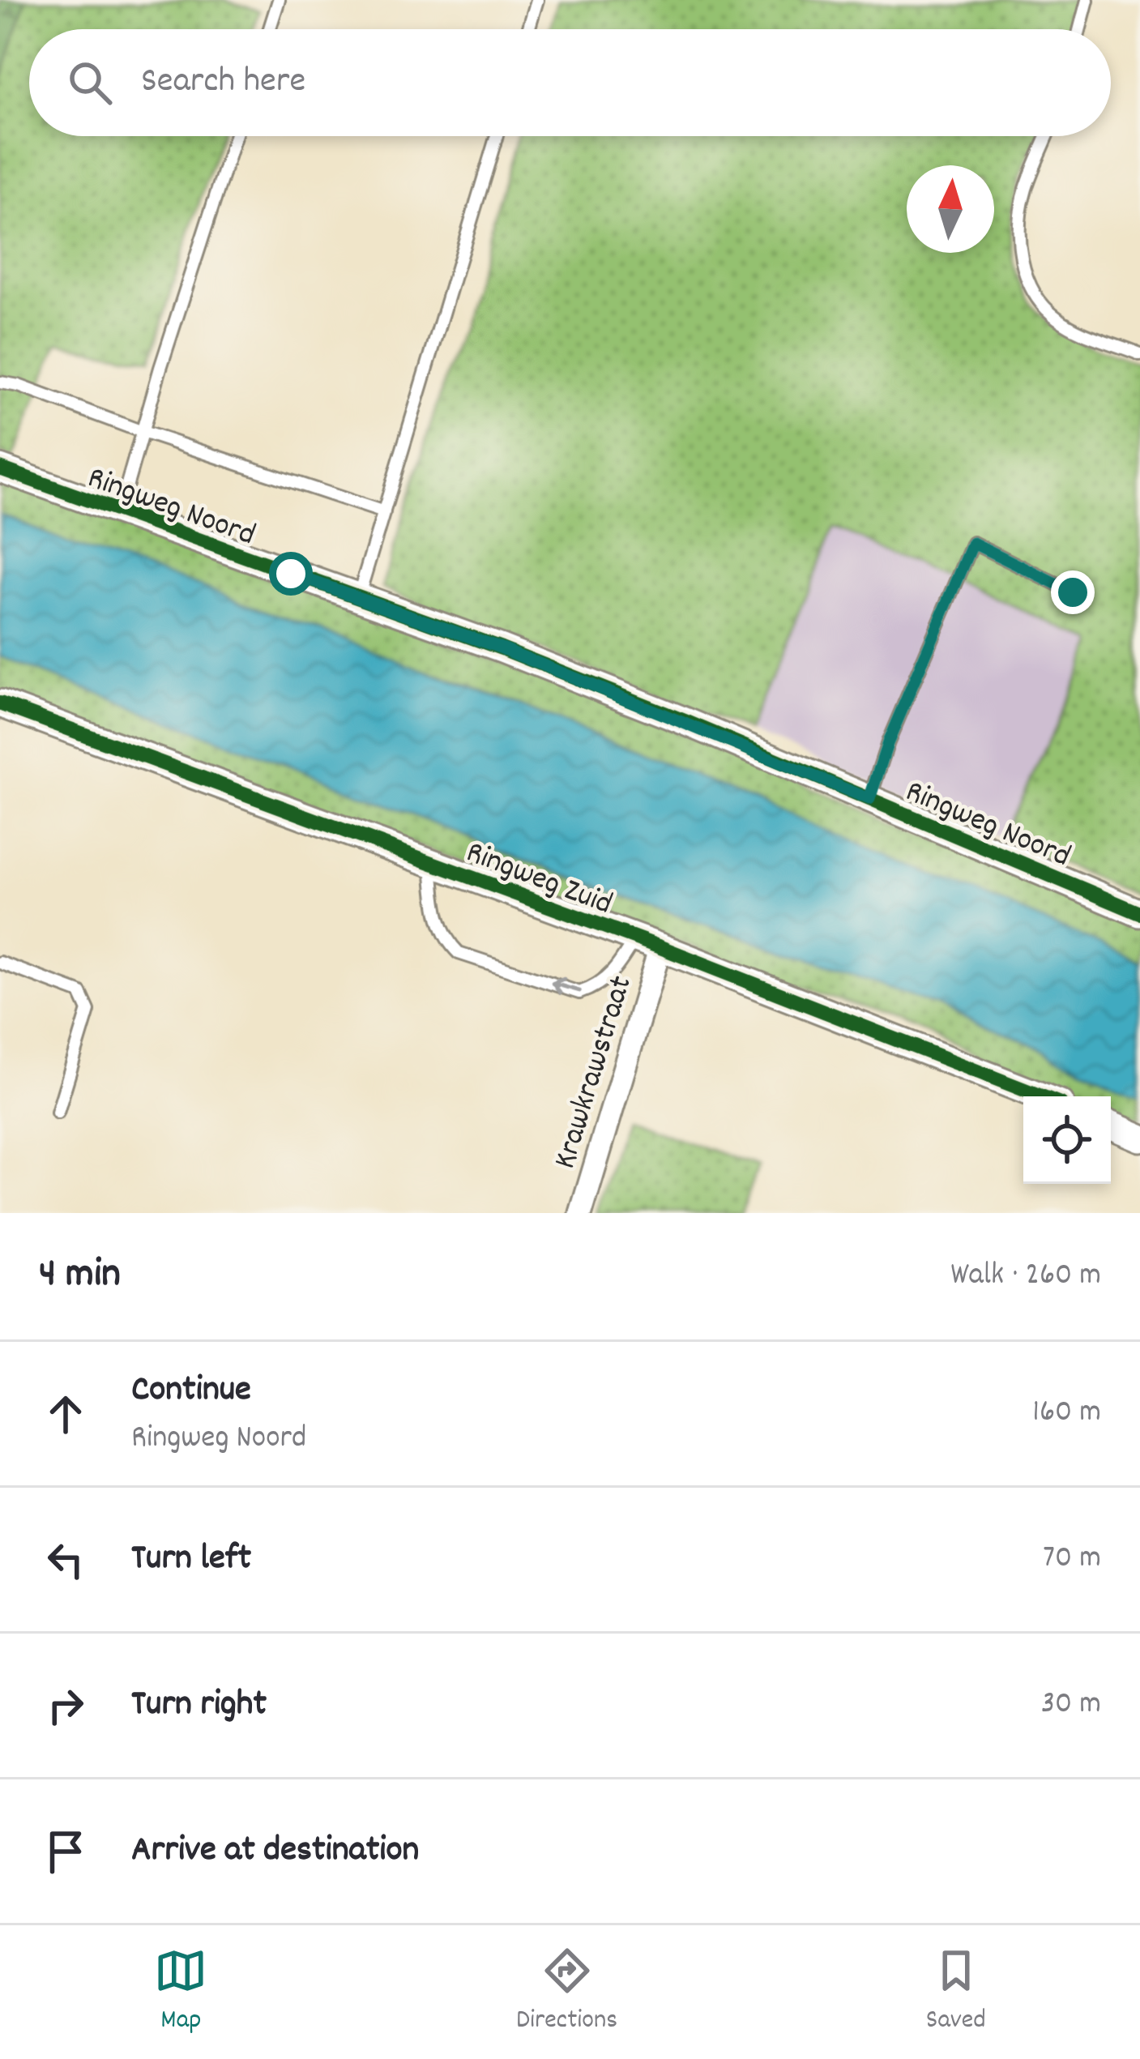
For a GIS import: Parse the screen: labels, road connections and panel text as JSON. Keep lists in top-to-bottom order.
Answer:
{
  "streets": {
    "street": ["Ringweg Noord", "Ringweg Zuid", "Krawkrawstraat"]
  },
  "crossings": [
    ["Ringweg Zuid", "Krawkrawstraat"]
  ],
  "north": "top",
  "page": {
    "search": "Search here",
    "heading": ["4 min", "Walk · 260 m"],
    "list": [
      ["Continue", "Ringweg Noord", "160 m"],
      ["Turn left", "70 m"],
      ["Turn right", "30 m"],
      "Arrive at destination"
    ],
    "nav": ["Map", "Directions", "Saved"]
  }
}
